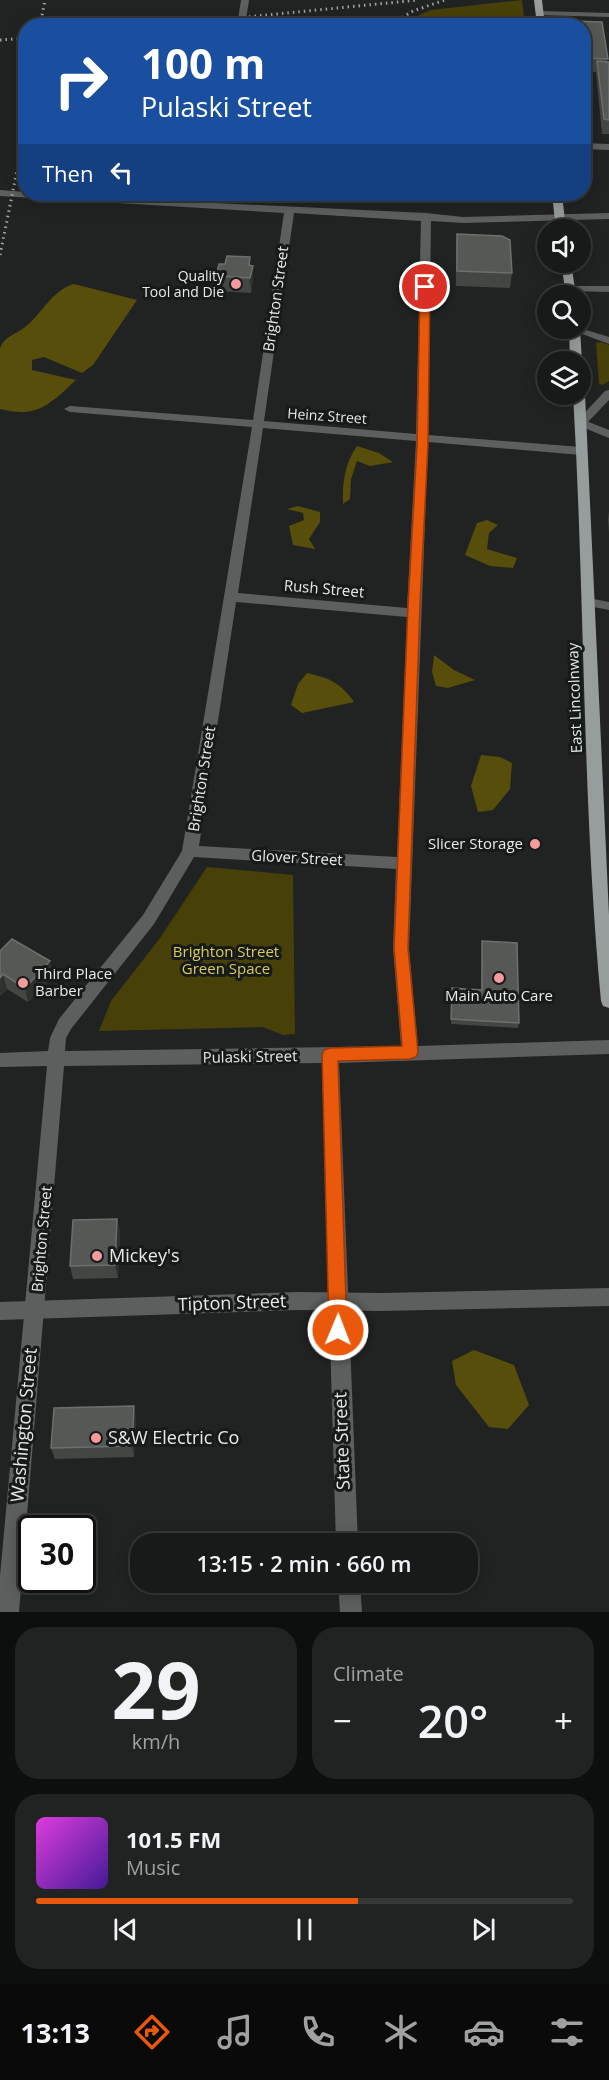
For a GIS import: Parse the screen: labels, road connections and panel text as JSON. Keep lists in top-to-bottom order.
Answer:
{
  "streets": {
    "main road": ["East Lincolnway"],
    "street": [
      "Brighton Street",
      "Heinz Street",
      "Rush Street",
      "Glover Street",
      "Pulaski Street",
      "Tipton Street",
      "Washington Street",
      "State Street"
    ]
  },
  "crossings": [
    ["Brighton Street", "Heinz Street"],
    ["Brighton Street", "Rush Street"],
    ["Brighton Street", "Glover Street"],
    ["Brighton Street", "Pulaski Street"],
    ["Brighton Street", "Tipton Street"],
    ["Brighton Street", "Washington Street"],
    ["Heinz Street", "East Lincolnway"],
    ["Pulaski Street", "State Street"],
    ["Tipton Street", "Washington Street"],
    ["Tipton Street", "State Street"]
  ],
  "parks": ["Brighton Street Green Space"],
  "places": [
    "Quality Tool and Die",
    "Slicer Storage",
    "Main Auto Care",
    "Third Place Barber",
    "Mickey's",
    "S&W Electric Co"
  ],
  "page": {
    "turn": ["100 m", "Pulaski Street"],
    "then": "Then",
    "limit": "30",
    "trip": "13:15 · 2 min · 660 m",
    "tile": [
      ["29", "km/h"],
      "Climate"
    ],
    "heat": ["−", "20°", "+"],
    "song": ["101.5 FM", "Music"],
    "tabs": "13:13"
  }
}
